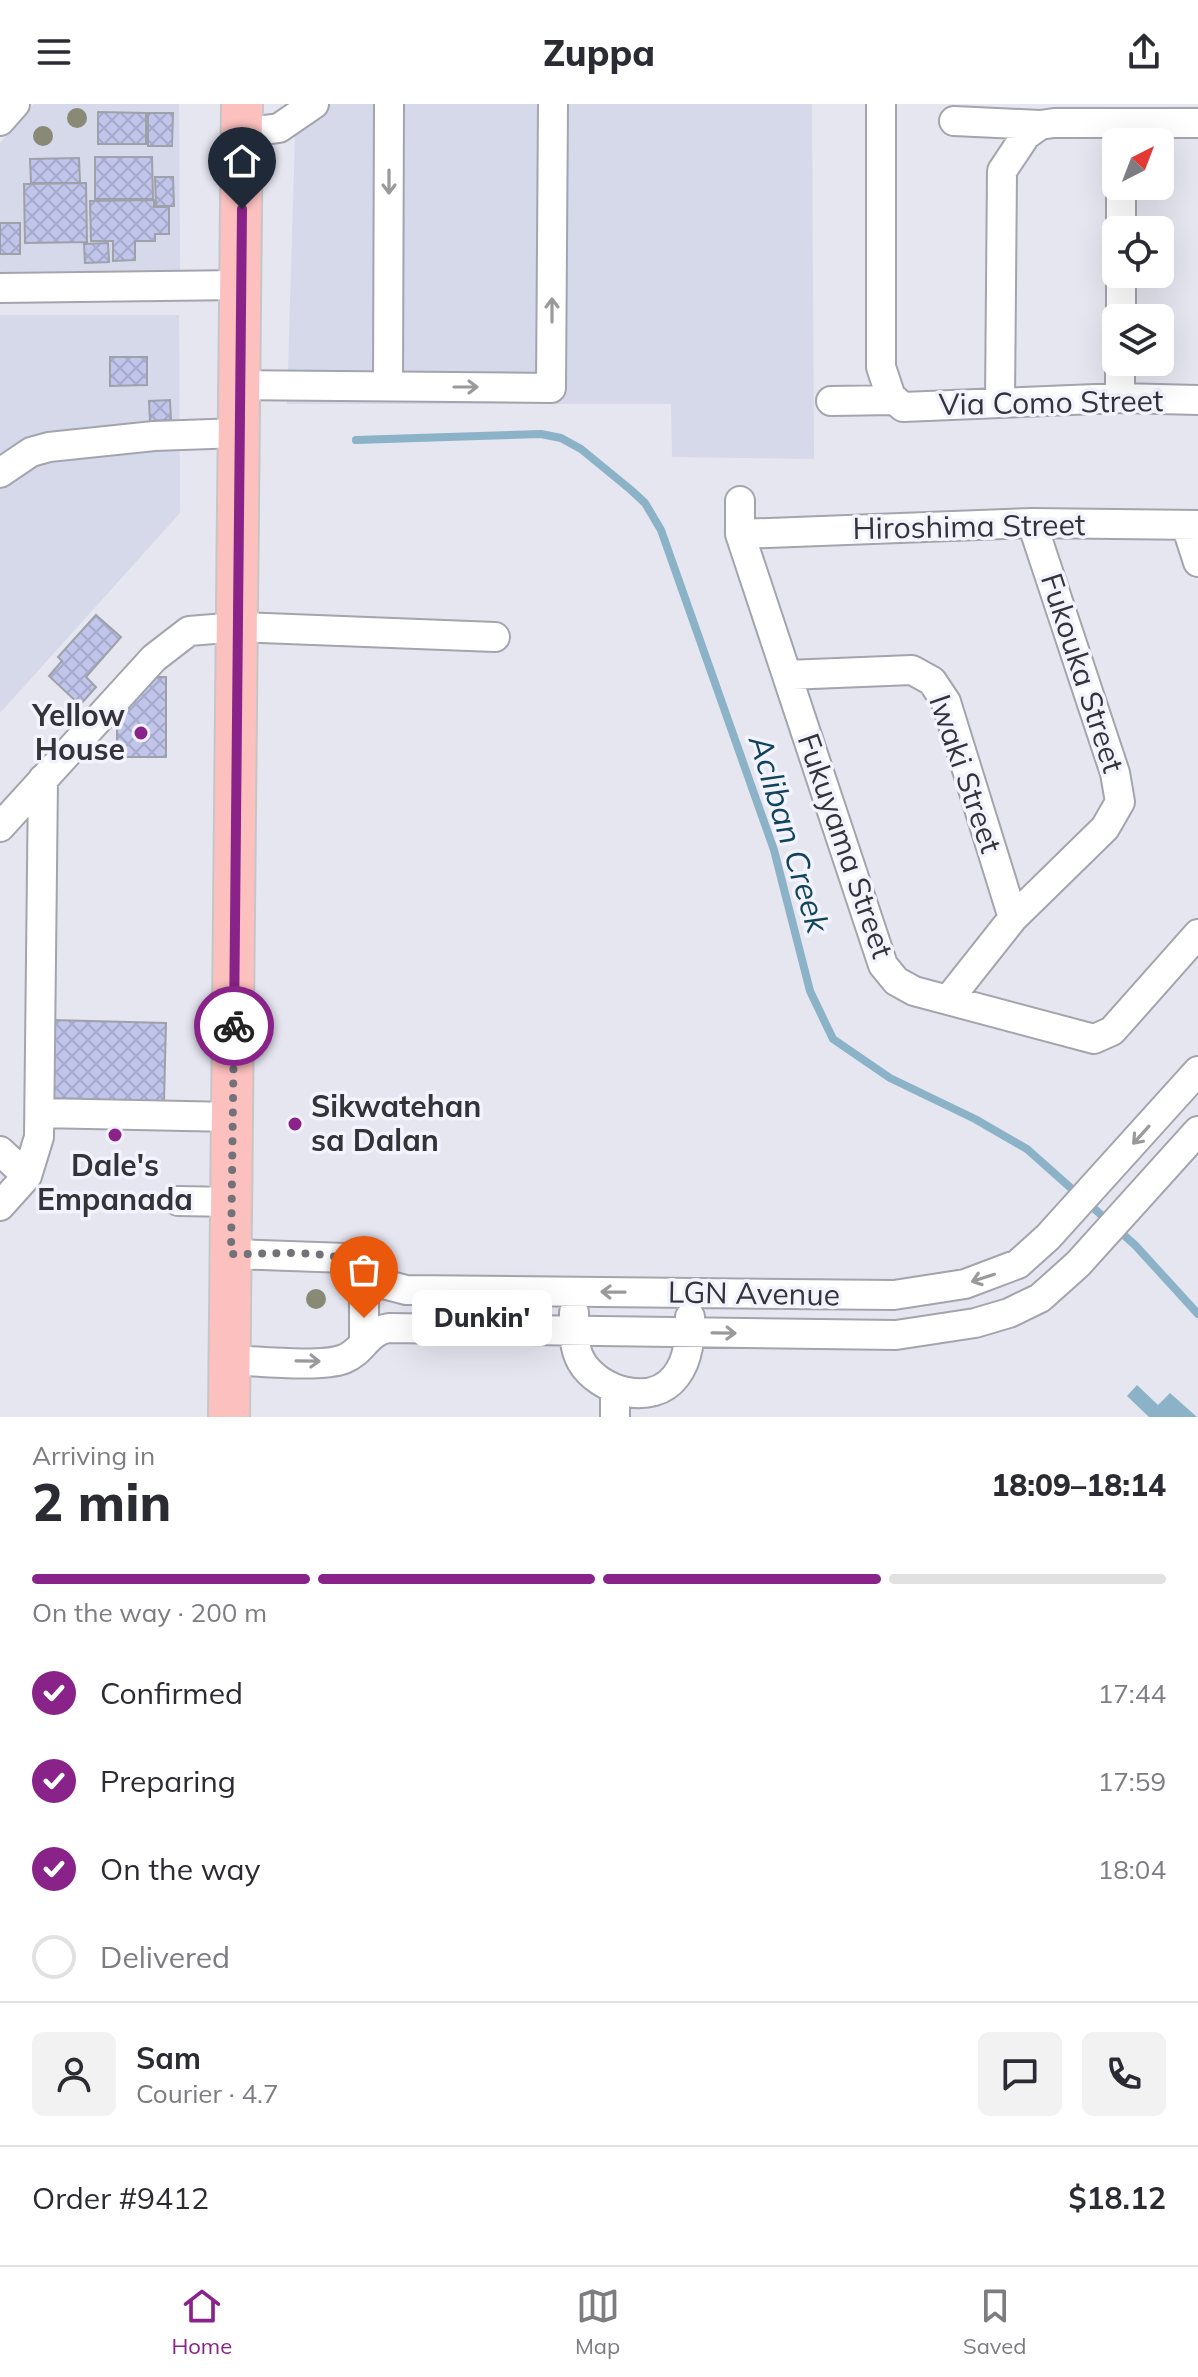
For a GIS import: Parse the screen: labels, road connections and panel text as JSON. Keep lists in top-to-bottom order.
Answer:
{
  "streets": {
    "street": [
      "Via Como Street",
      "Hiroshima Street",
      "Fukouka Street",
      "Iwaki Street",
      "Fukuyama Street",
      "LGN Avenue"
    ]
  },
  "crossings": [
    ["Hiroshima Street", "Fukouka Street"],
    ["Hiroshima Street", "Fukuyama Street"],
    ["Fukouka Street", "Iwaki Street"],
    ["Fukouka Street", "Fukuyama Street"],
    ["Iwaki Street", "Fukuyama Street"]
  ],
  "water": ["Acliban Creek"],
  "places": [
    "Yellow House",
    "Sikwatehan sa Dalan",
    "Dale's Empanada",
    "Dunkin'"
  ],
  "north": "top right",
  "page": {
    "header": "Zuppa",
    "bubble": "Dunkin'",
    "heading": ["2 min", "Arriving in", "18:09–18:14"],
    "panel": [
      "Sam",
      "Courier · 4.7",
      "Order #9412",
      "$18.12"
    ],
    "bar": "On the way · 200 m",
    "list": [
      ["Confirmed", "17:44"],
      ["Preparing", "17:59"],
      ["On the way", "18:04"],
      "Delivered"
    ],
    "tabs": ["Home", "Map", "Saved"]
  }
}
